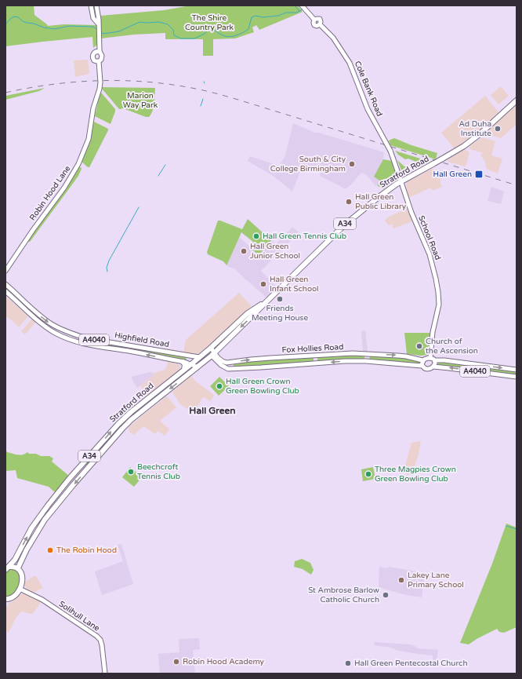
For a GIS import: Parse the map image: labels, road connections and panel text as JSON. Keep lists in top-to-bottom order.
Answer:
{
  "streets": {
    "highway": ["Stratford Road", "A34"],
    "main road": [
      "Cole Bank Road",
      "Robin Hood Lane",
      "School Road",
      "A4040",
      "Highfield Road",
      "Fox Hollies Road",
      "Solihull Lane"
    ]
  },
  "crossings": [
    ["Cole Bank Road", "Stratford Road"],
    ["Cole Bank Road", "School Road"],
    ["Stratford Road", "School Road"],
    ["Stratford Road", "A4040"],
    ["Stratford Road", "Highfield Road"],
    ["Stratford Road", "Fox Hollies Road"],
    ["School Road", "A4040"],
    ["School Road", "Fox Hollies Road"],
    ["A4040", "Highfield Road"],
    ["A4040", "Fox Hollies Road"]
  ],
  "districts": ["Hall Green"],
  "parks": ["The Shire Country Park", "Marion Way Park"],
  "places": {
    "other": [
      "Ad Duha Institute",
      "South & City College Birmingham",
      "Hall Green Public Library",
      "Hall Green Tennis Club",
      "Hall Green Junior School",
      "Hall Green Infant School",
      "Friends Meeting House",
      "Church of the Ascension",
      "Hall Green Crown Green Bowling Club",
      "Beechcroft Tennis Club",
      "Three Magpies Crown Green Bowling Club",
      "The Robin Hood",
      "Lakey Lane Primary School",
      "St Ambrose Barlow Catholic Church",
      "Robin Hood Academy",
      "Hall Green Pentecostal Church"
    ],
    "transit": ["Hall Green"]
  }
}
